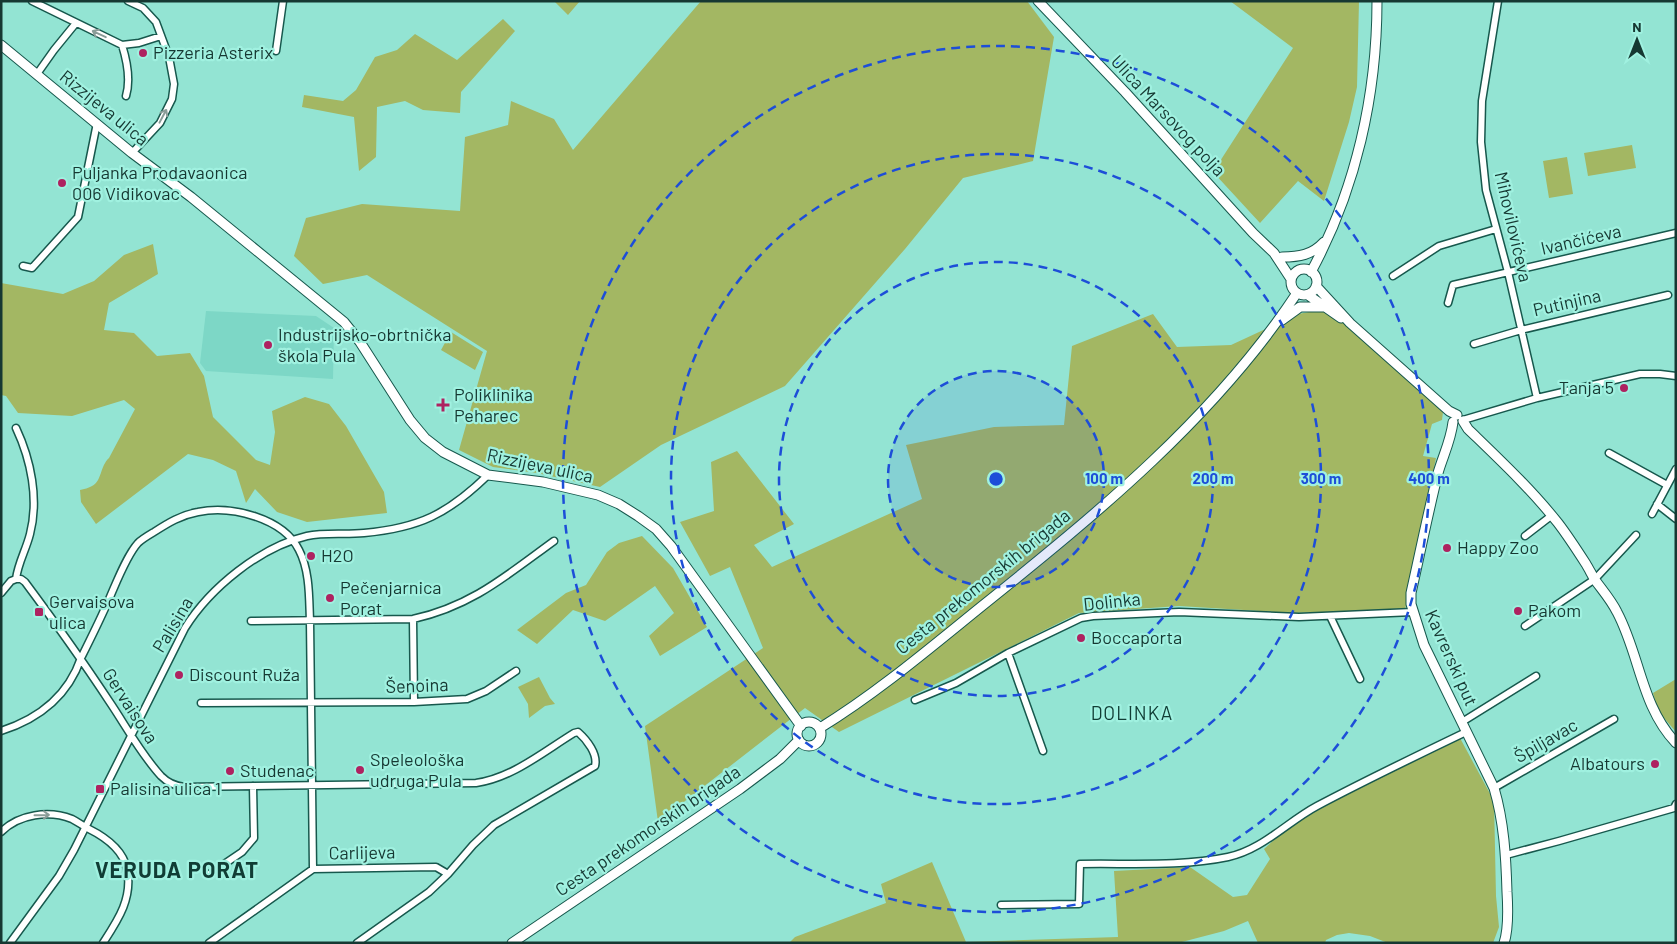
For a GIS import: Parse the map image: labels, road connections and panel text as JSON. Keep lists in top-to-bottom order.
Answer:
{
  "streets": {
    "main road": [
      "Rizzijeva ulica",
      "Ulica Marsovog polja",
      "Cesta prekomorskih brigada",
      "Kavrerski put"
    ],
    "street": [
      "Mihovilovićeva",
      "Ivančićeva",
      "Putinjina",
      "Dolinka",
      "Palisina",
      "Šenoina",
      "Gervaisova",
      "Špiljavac",
      "Carlijeva"
    ]
  },
  "crossings": [
    ["Rizzijeva ulica", "Cesta prekomorskih brigada"],
    ["Rizzijeva ulica", "Palisina"],
    ["Ulica Marsovog polja", "Cesta prekomorskih brigada"],
    ["Mihovilovićeva", "Ivančićeva"],
    ["Mihovilovićeva", "Putinjina"],
    ["Dolinka", "Kavrerski put"],
    ["Palisina", "Gervaisova"],
    ["Kavrerski put", "Špiljavac"],
    ["Gervaisova", "Carlijeva"]
  ],
  "districts": ["DOLINKA", "VERUDA PORAT"],
  "places": {
    "other": [
      "Pizzeria Asterix",
      "Puljanka Prodavaonica 006 Vidikovac",
      "Industrijsko-obrtnička škola Pula",
      "Tanja 5",
      "Happy Zoo",
      "H2O",
      "Pečenjarnica Porat",
      "Pakom",
      "Boccaporta",
      "Discount Ruža",
      "Albatours",
      "Speleološka udruga Pula",
      "Studenac"
    ],
    "health": ["Poliklinika Peharec"],
    "transit": ["Gervaisova ulica", "Palisina ulica 1"]
  },
  "north": "top",
  "rings": [
    "100 m",
    "200 m",
    "300 m",
    "400 m"
  ]
}
